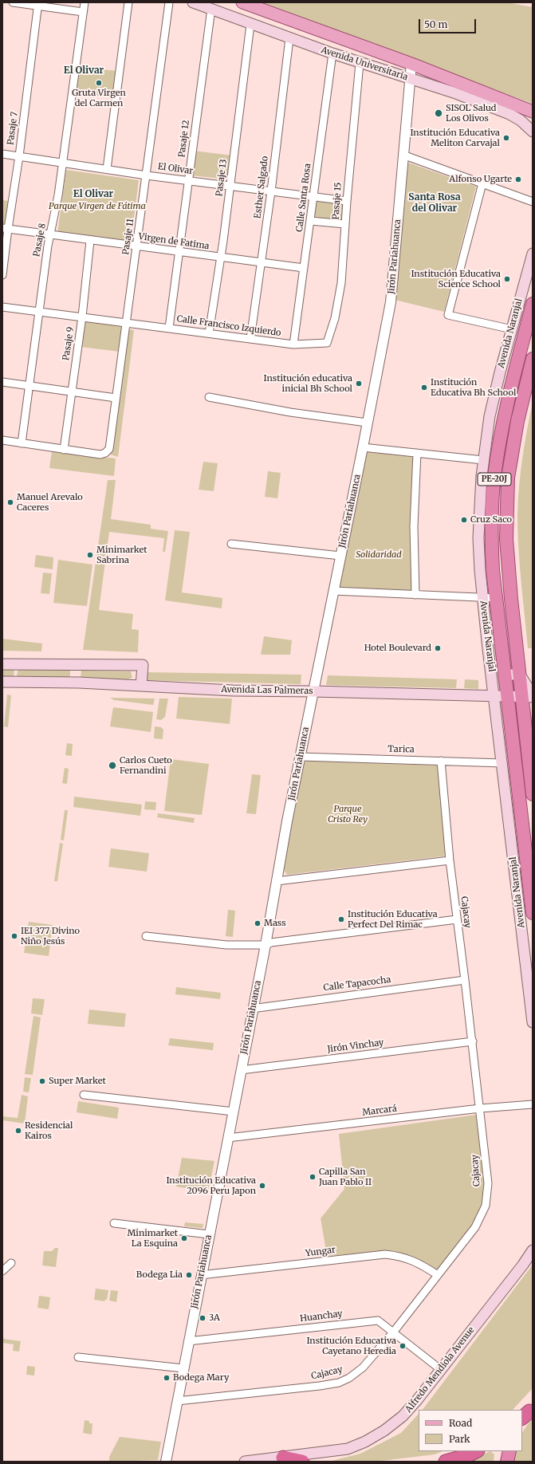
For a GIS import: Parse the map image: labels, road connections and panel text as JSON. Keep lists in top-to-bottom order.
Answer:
{
  "streets": {
    "highway": ["Avenida Naranjal", "PE-20J"],
    "main road": ["Avenida Universitaria", "Avenida Las Palmeras", "Alfredo Mendiola Avenue"],
    "street": [
      "Pasaje 7",
      "Pasaje 12",
      "El Olivar",
      "Pasaje 13",
      "Esther Salgado",
      "Calle Santa Rosa",
      "Pasaje 15",
      "Pasaje 11",
      "Pasaje 8",
      "Virgen de Fatima",
      "Jirón Pariahuanca",
      "Calle Francisco Izquierdo",
      "Pasaje 9",
      "Tarica",
      "Cajacay",
      "Calle Tapacocha",
      "Jirón Vinchay",
      "Marcará",
      "Yungar",
      "Huanchay"
    ]
  },
  "crossings": [
    ["Avenida Universitaria", "Pasaje 12"],
    ["Avenida Universitaria", "Pasaje 13"],
    ["Avenida Universitaria", "Esther Salgado"],
    ["Avenida Universitaria", "Calle Santa Rosa"],
    ["Avenida Universitaria", "Pasaje 15"],
    ["Avenida Universitaria", "Jirón Pariahuanca"],
    ["Pasaje 7", "El Olivar"],
    ["Pasaje 7", "Virgen de Fatima"],
    ["Pasaje 12", "El Olivar"],
    ["Pasaje 12", "Virgen de Fatima"],
    ["Pasaje 12", "Calle Francisco Izquierdo"],
    ["El Olivar", "Pasaje 13"],
    ["El Olivar", "Esther Salgado"],
    ["El Olivar", "Calle Santa Rosa"],
    ["El Olivar", "Pasaje 15"],
    ["El Olivar", "Pasaje 11"],
    ["El Olivar", "Pasaje 8"],
    ["Pasaje 13", "Virgen de Fatima"],
    ["Pasaje 13", "Calle Francisco Izquierdo"],
    ["Esther Salgado", "Virgen de Fatima"],
    ["Esther Salgado", "Calle Francisco Izquierdo"],
    ["Calle Santa Rosa", "Virgen de Fatima"],
    ["Calle Santa Rosa", "Calle Francisco Izquierdo"],
    ["Pasaje 15", "Calle Francisco Izquierdo"],
    ["Pasaje 11", "Virgen de Fatima"],
    ["Pasaje 11", "Calle Francisco Izquierdo"],
    ["Pasaje 11", "Pasaje 9"],
    ["Pasaje 8", "Virgen de Fatima"],
    ["Pasaje 8", "Calle Francisco Izquierdo"],
    ["Virgen de Fatima", "Pasaje 9"],
    ["Jirón Pariahuanca", "Avenida Las Palmeras"],
    ["Jirón Pariahuanca", "Tarica"],
    ["Jirón Pariahuanca", "Cajacay"],
    ["Jirón Pariahuanca", "Calle Tapacocha"],
    ["Jirón Pariahuanca", "Jirón Vinchay"],
    ["Jirón Pariahuanca", "Marcará"],
    ["Jirón Pariahuanca", "Yungar"],
    ["Jirón Pariahuanca", "Huanchay"],
    ["Calle Francisco Izquierdo", "Pasaje 9"],
    ["Avenida Naranjal", "Avenida Las Palmeras"],
    ["Avenida Naranjal", "Tarica"],
    ["PE-20J", "Avenida Las Palmeras"],
    ["Tarica", "Cajacay"],
    ["Cajacay", "Calle Tapacocha"],
    ["Cajacay", "Jirón Vinchay"],
    ["Cajacay", "Marcará"],
    ["Cajacay", "Yungar"],
    ["Cajacay", "Huanchay"],
    ["Huanchay", "Alfredo Mendiola Avenue"]
  ],
  "districts": ["El Olivar", "El Olivar", "Santa Rosa del Olivar"],
  "parks": ["Parque Virgen de Fátima", "Solidaridad", "Parque Cristo Rey"],
  "places": [
    "Gruta Virgen del Carmen",
    "SISOL Salud Los Olivos",
    "Institución Educativa Meliton Carvajal",
    "Alfonso Ugarte",
    "Institución Educativa Science School",
    "Institución educativa inicial Bh School",
    "Institución Educativa Bh School",
    "Manuel Arevalo Caceres",
    "Cruz Saco",
    "Minimarket Sabrina",
    "Hotel Boulevard",
    "Carlos Cueto Fernandini",
    "Institución Educativa Perfect Del Rimac",
    "Mass",
    "IEI 377 Divino Niño Jesús",
    "Super Market",
    "Residencial Kairos",
    "Capilla San Juan Pablo II",
    "Institución Educativa 2096 Peru Japon",
    "Minimarket La Esquina",
    "Bodega Lia",
    "3A",
    "Institución Educativa Cayetano Heredia",
    "Bodega Mary"
  ],
  "legend": ["Road", "Park"],
  "scale_bar": "50 m"
}
